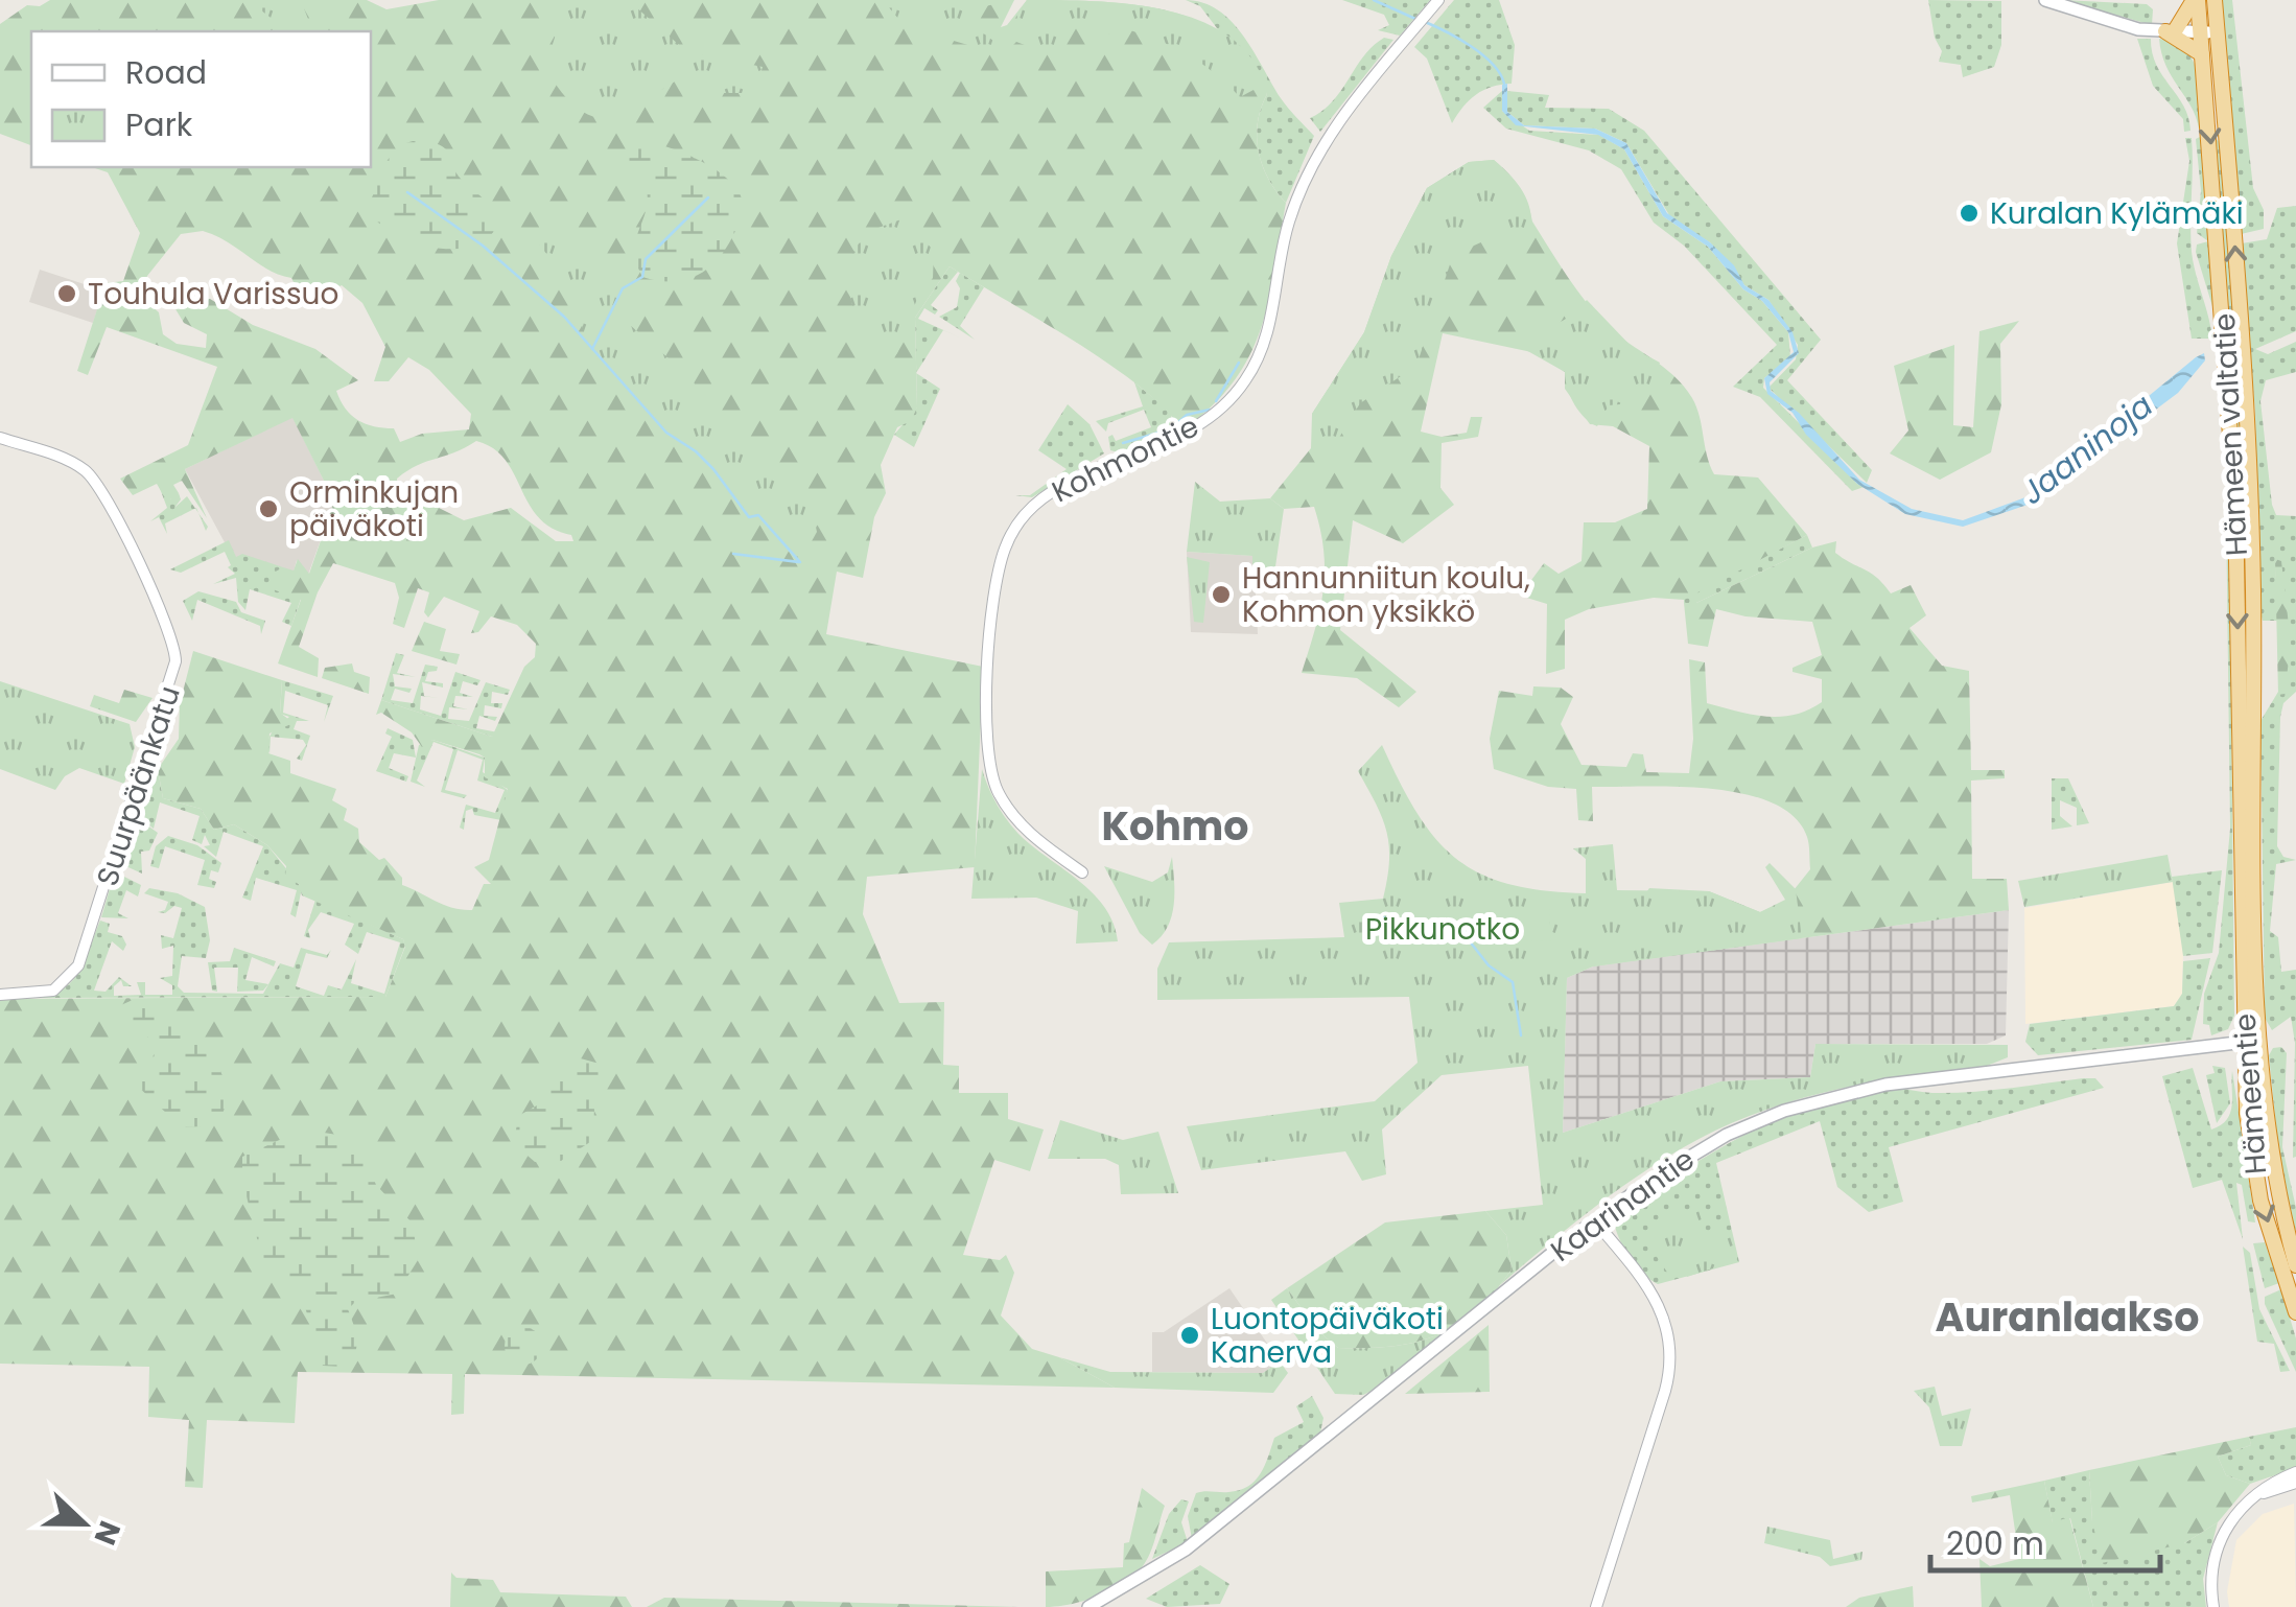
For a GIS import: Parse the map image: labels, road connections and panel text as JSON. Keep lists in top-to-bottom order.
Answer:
{
  "streets": {
    "highway": ["Hämeen valtatie", "Hämeentie"],
    "main road": ["Kaarinantie"],
    "street": ["Kohmontie", "Suurpäänkatu"]
  },
  "crossings": [
    ["Hämeen valtatie", "Hämeentie"],
    ["Hämeentie", "Kaarinantie"]
  ],
  "districts": ["Kohmo", "Auranlaakso"],
  "water": ["Jaaninoja"],
  "parks": ["Pikkunotko"],
  "places": [
    "Kuralan Kylämäki",
    "Touhula Varissuo",
    "Orminkujan päiväkoti",
    "Hannunniitun koulu, Kohmon yksikkö",
    "Luontopäiväkoti Kanerva"
  ],
  "legend": ["Road", "Park"],
  "scale_bar": "200 m",
  "north": "right"
}
